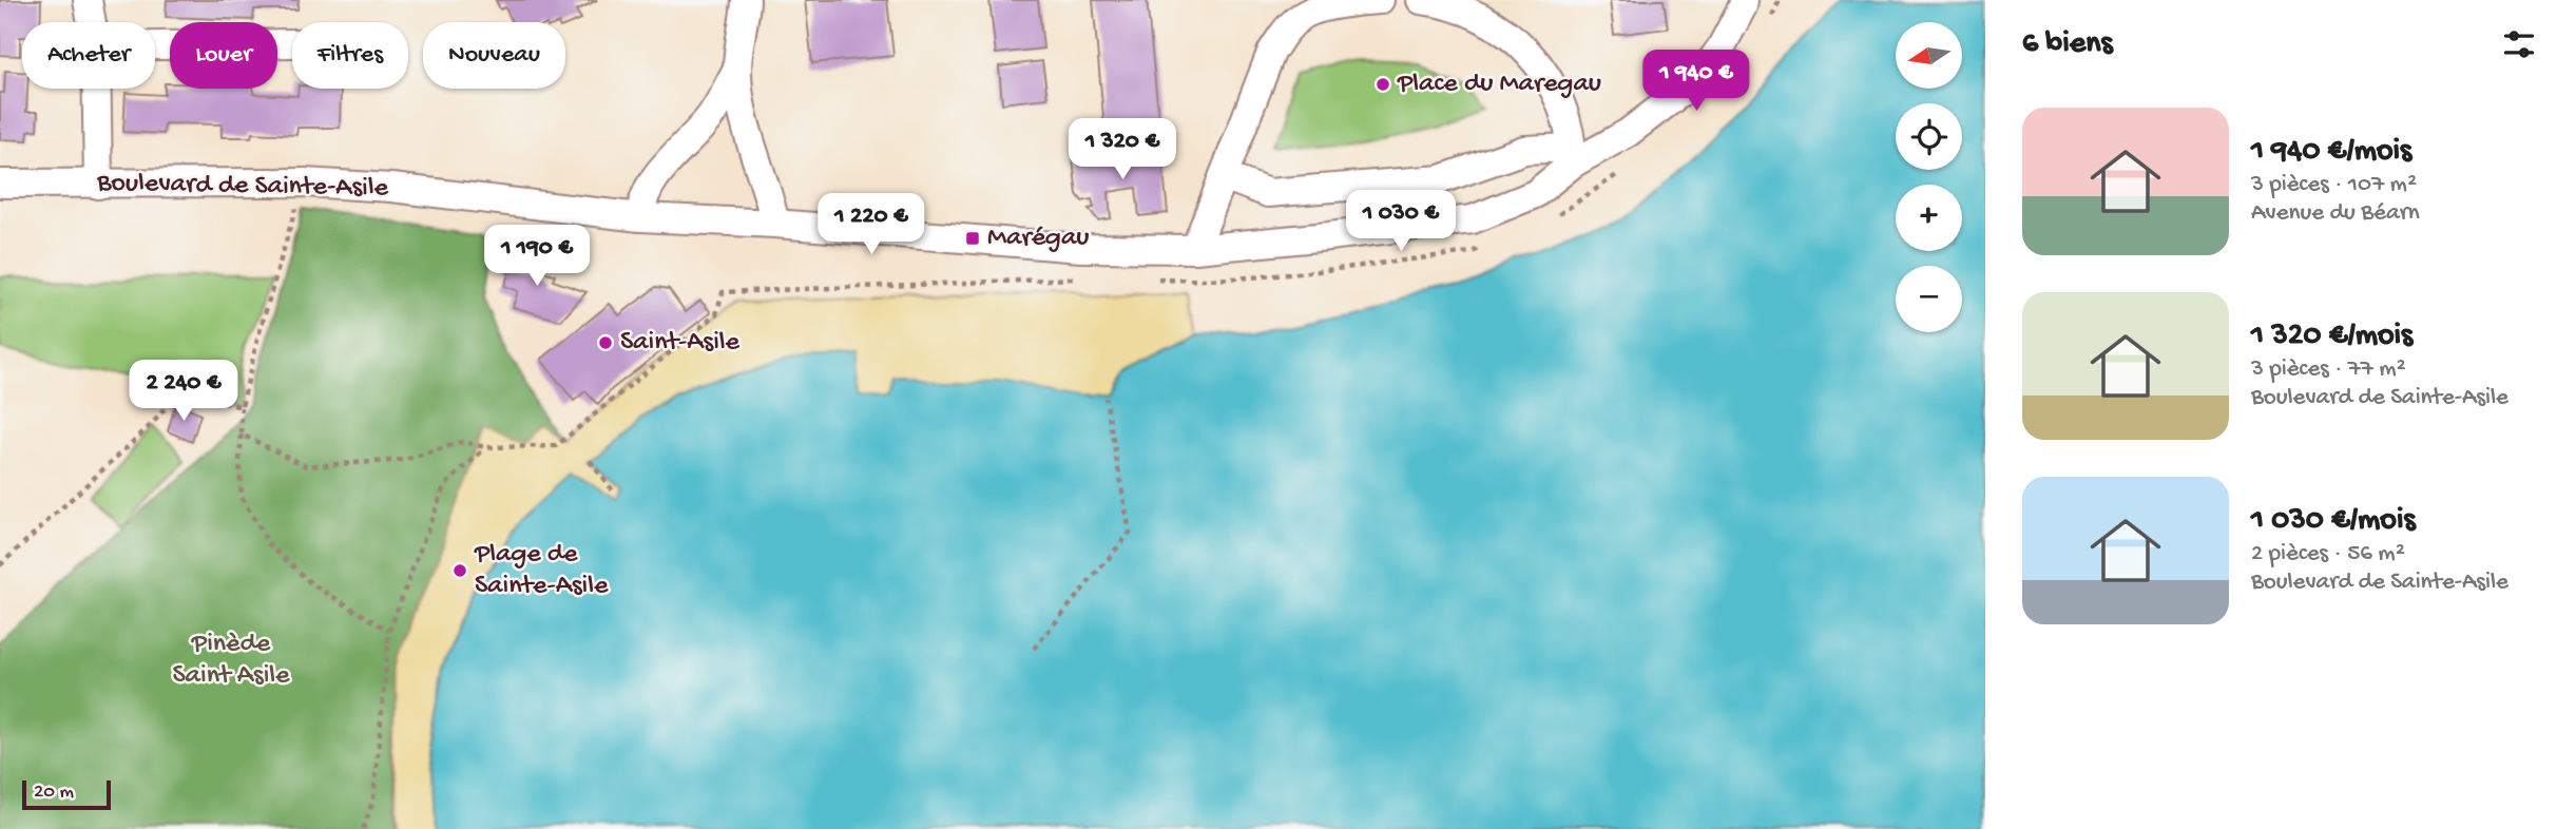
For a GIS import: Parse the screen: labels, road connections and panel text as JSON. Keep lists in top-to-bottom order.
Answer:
{
  "streets": {
    "street": ["Boulevard de Sainte-Asile"]
  },
  "parks": ["Pinède Saint Asile"],
  "places": {
    "other": ["Place du Maregau", "Saint-Asile", "Plage de Sainte-Asile"],
    "transit": ["Marégau"]
  },
  "scale_bar": "20 m",
  "north": "left",
  "page": {
    "heading": "6 biens",
    "map_buttons": ["+", "−"],
    "chip": [
      "Acheter",
      "Louer",
      "Filtres",
      "Nouveau"
    ],
    "price": [
      "1 940 €",
      "1 320 €",
      "1 030 €",
      "1 220 €",
      "1 190 €",
      "2 240 €"
    ],
    "list": [
      {
        "name": "1 940 €/mois",
        "note": "3 pièces · 107 m² · Avenue du Béarn"
      },
      {
        "name": "1 320 €/mois",
        "note": "3 pièces · 77 m² · Boulevard de Sainte-Asile"
      },
      {
        "name": "1 030 €/mois",
        "note": "2 pièces · 56 m² · Boulevard de Sainte-Asile"
      }
    ],
    "scale": "20 m"
  }
}
